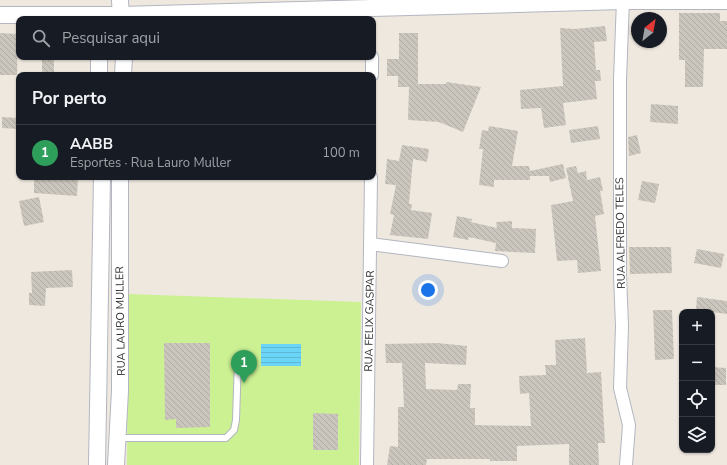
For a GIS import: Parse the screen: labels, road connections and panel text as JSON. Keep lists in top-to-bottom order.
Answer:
{
  "streets": {
    "street": ["RUA ALFREDO TELES", "RUA LAURO MULLER", "RUA FELIX GASPAR"]
  },
  "north": "top right",
  "page": {
    "search": "Pesquisar aqui",
    "heading": "Por perto",
    "list": [
      {
        "mark": "1",
        "name": "AABB",
        "note": "Esportes · Rua Lauro Muller",
        "value": "100 m"
      }
    ],
    "map_buttons": ["+", "−"],
    "pins": "1"
  }
}
